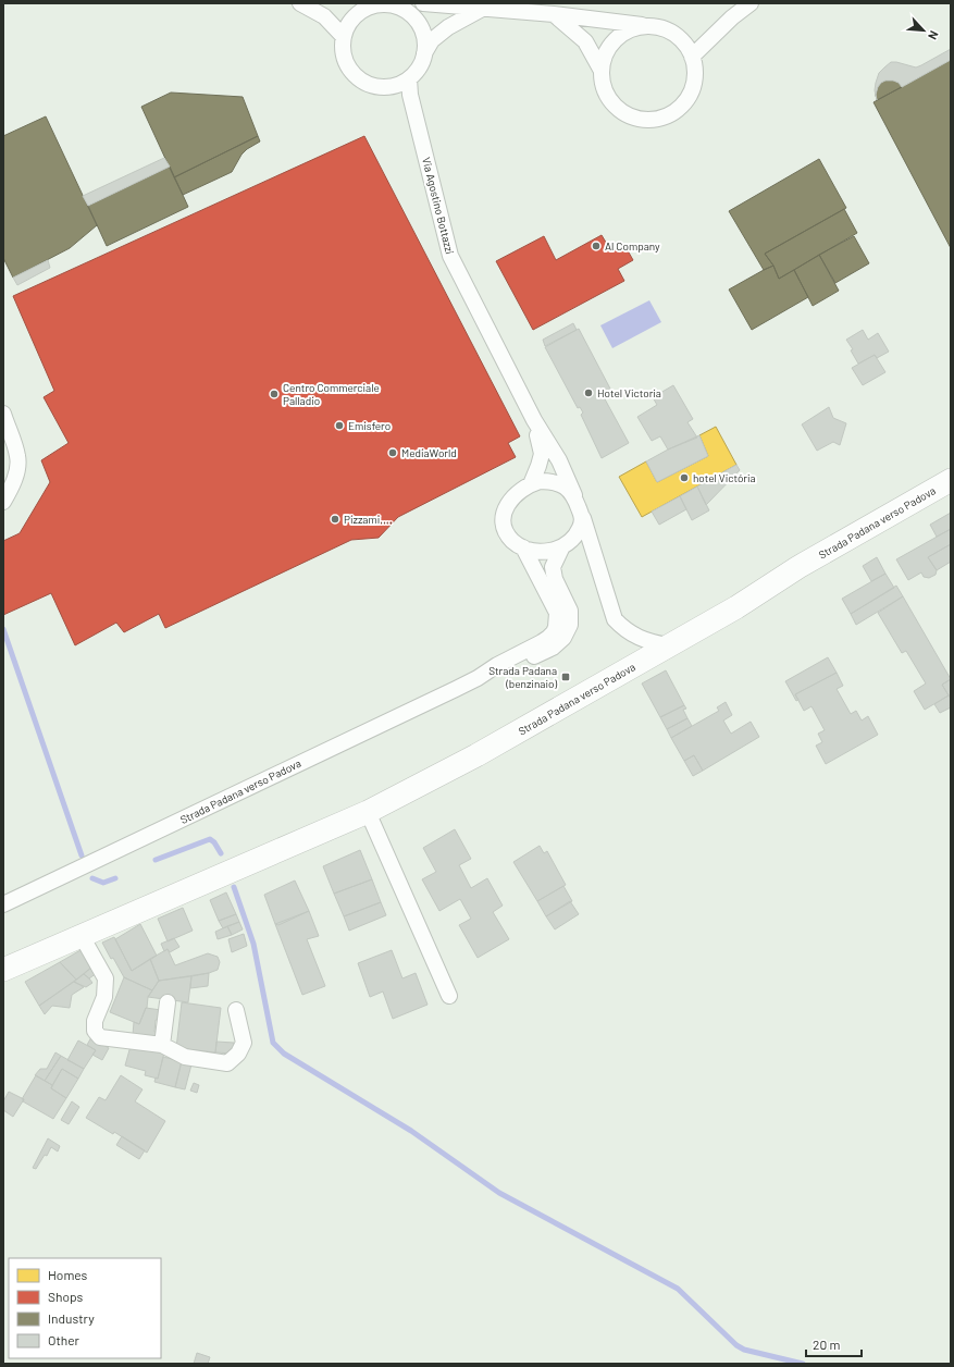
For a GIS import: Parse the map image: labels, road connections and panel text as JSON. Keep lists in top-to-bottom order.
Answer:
{
  "streets": {
    "main road": ["Strada Padana verso Padova"],
    "street": ["Via Agostino Bottazzi"]
  },
  "crossings": [
    ["Via Agostino Bottazzi", "Strada Padana verso Padova"]
  ],
  "places": {
    "other": [
      "Al Company",
      "Hotel Victoria",
      "Centro Commerciale Palladio",
      "Emisfero",
      "MediaWorld",
      "hotel Victória",
      "Pizzami...."
    ],
    "transit": ["Strada Padana (benzinaio)"]
  },
  "legend": [
    "Homes",
    "Shops",
    "Industry",
    "Other"
  ],
  "scale_bar": "20 m",
  "north": "bottom right"
}
